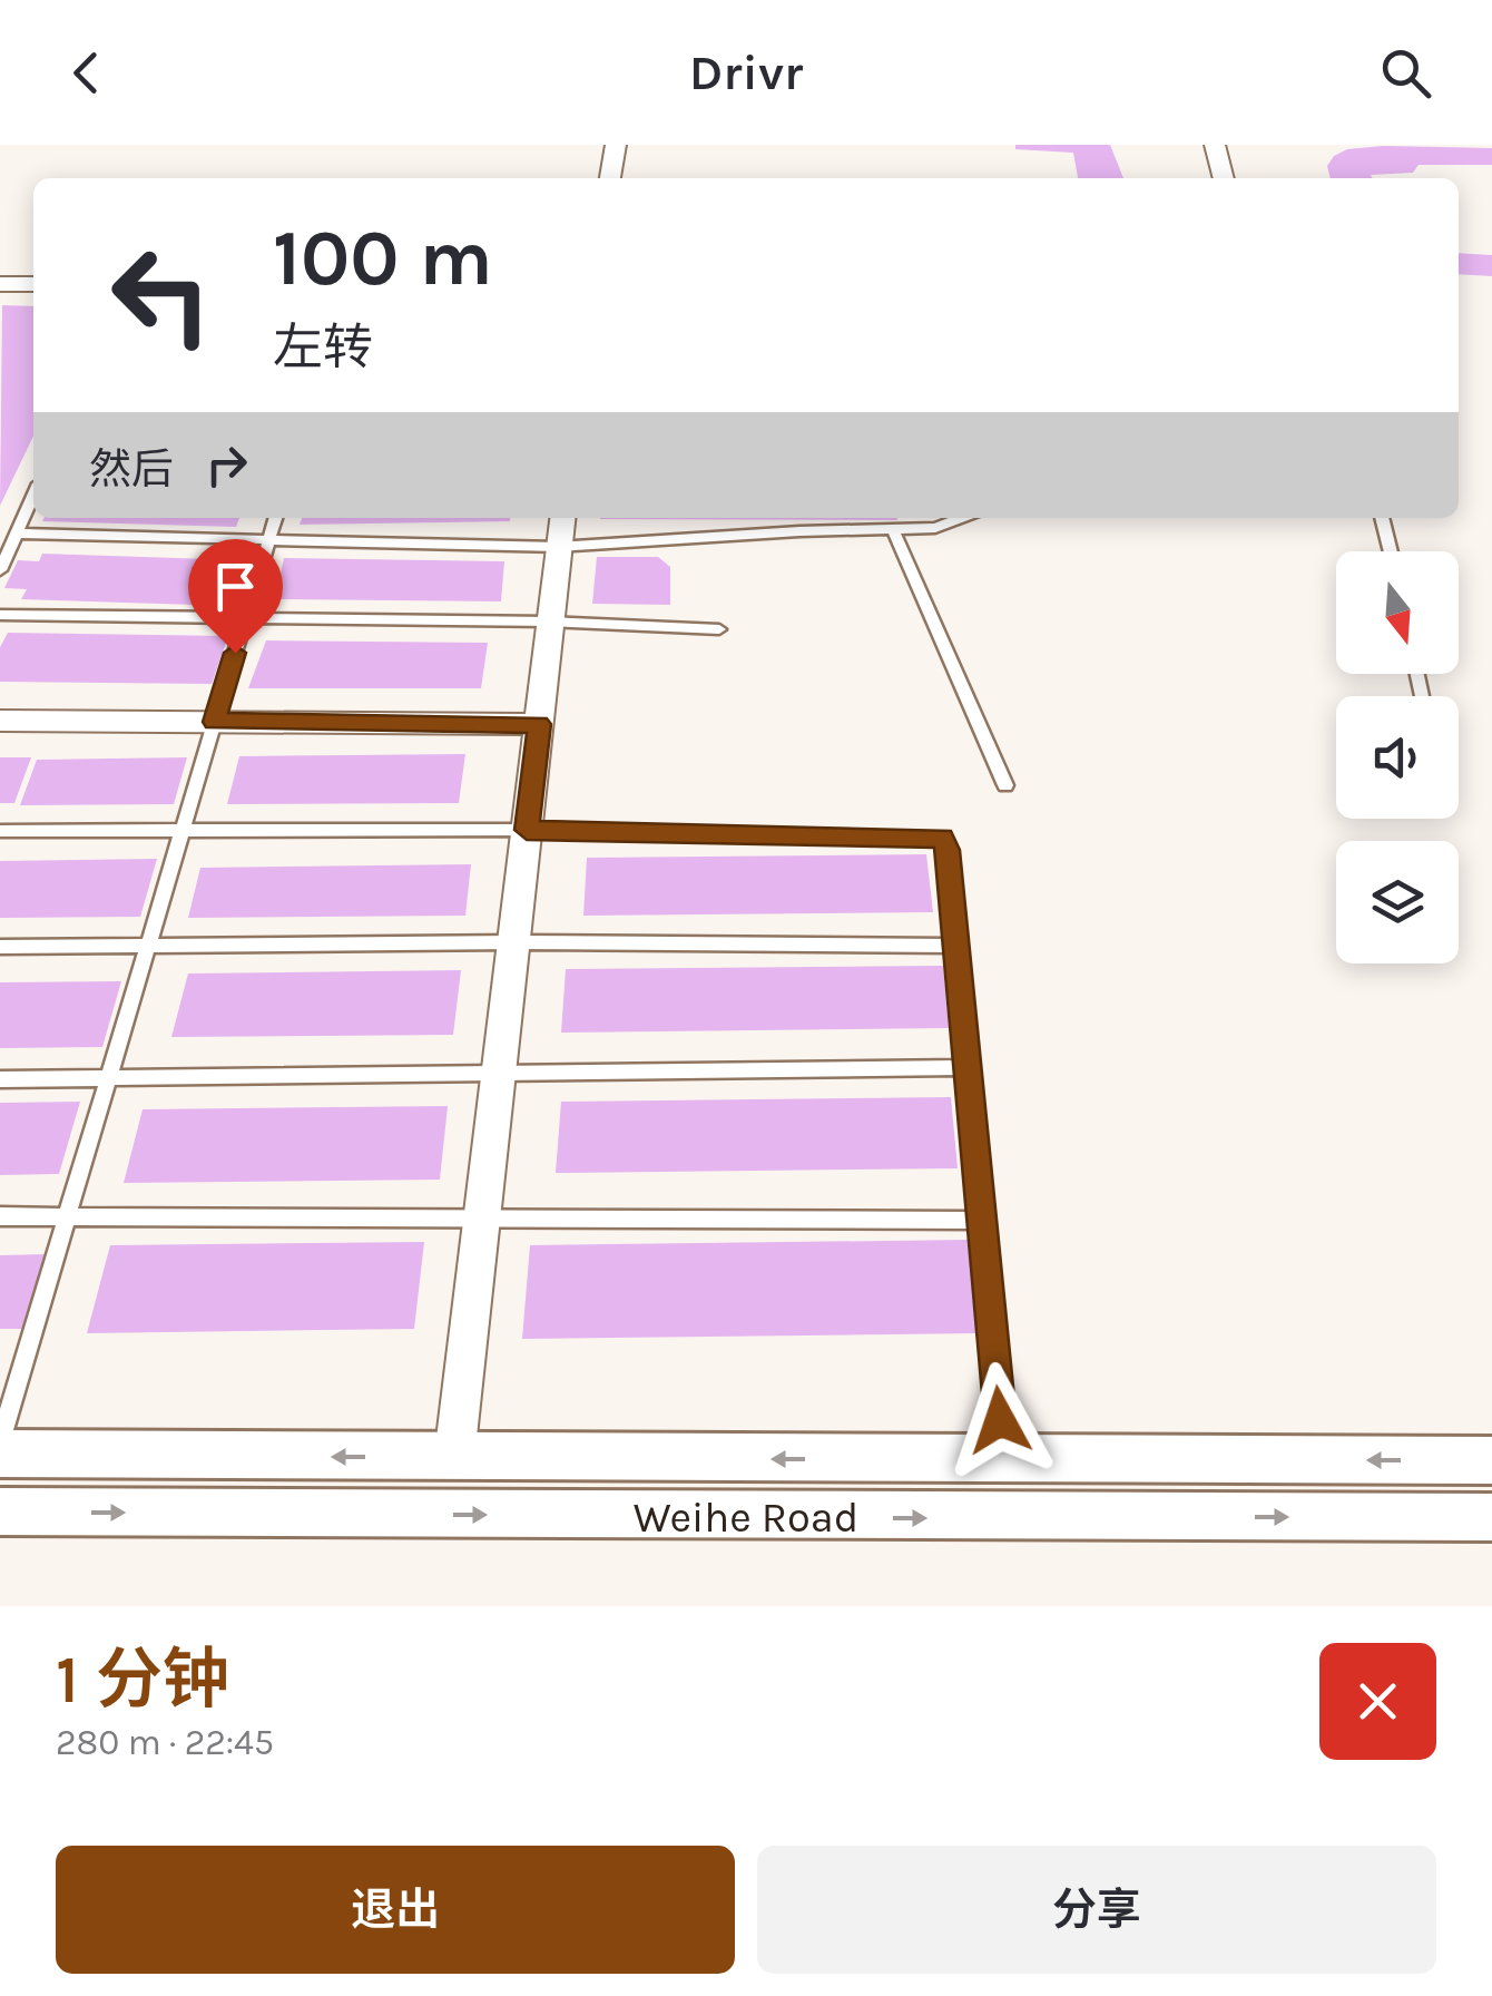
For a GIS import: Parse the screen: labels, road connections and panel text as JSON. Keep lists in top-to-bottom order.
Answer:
{
  "streets": {
    "street": ["Weihe Road"]
  },
  "north": "bottom",
  "page": {
    "header": "Drivr",
    "turn": ["100 m", "左转"],
    "then": "然后",
    "heading": ["1 分钟", "280 m · 22:45"],
    "buttons": ["退出", "分享"]
  }
}
